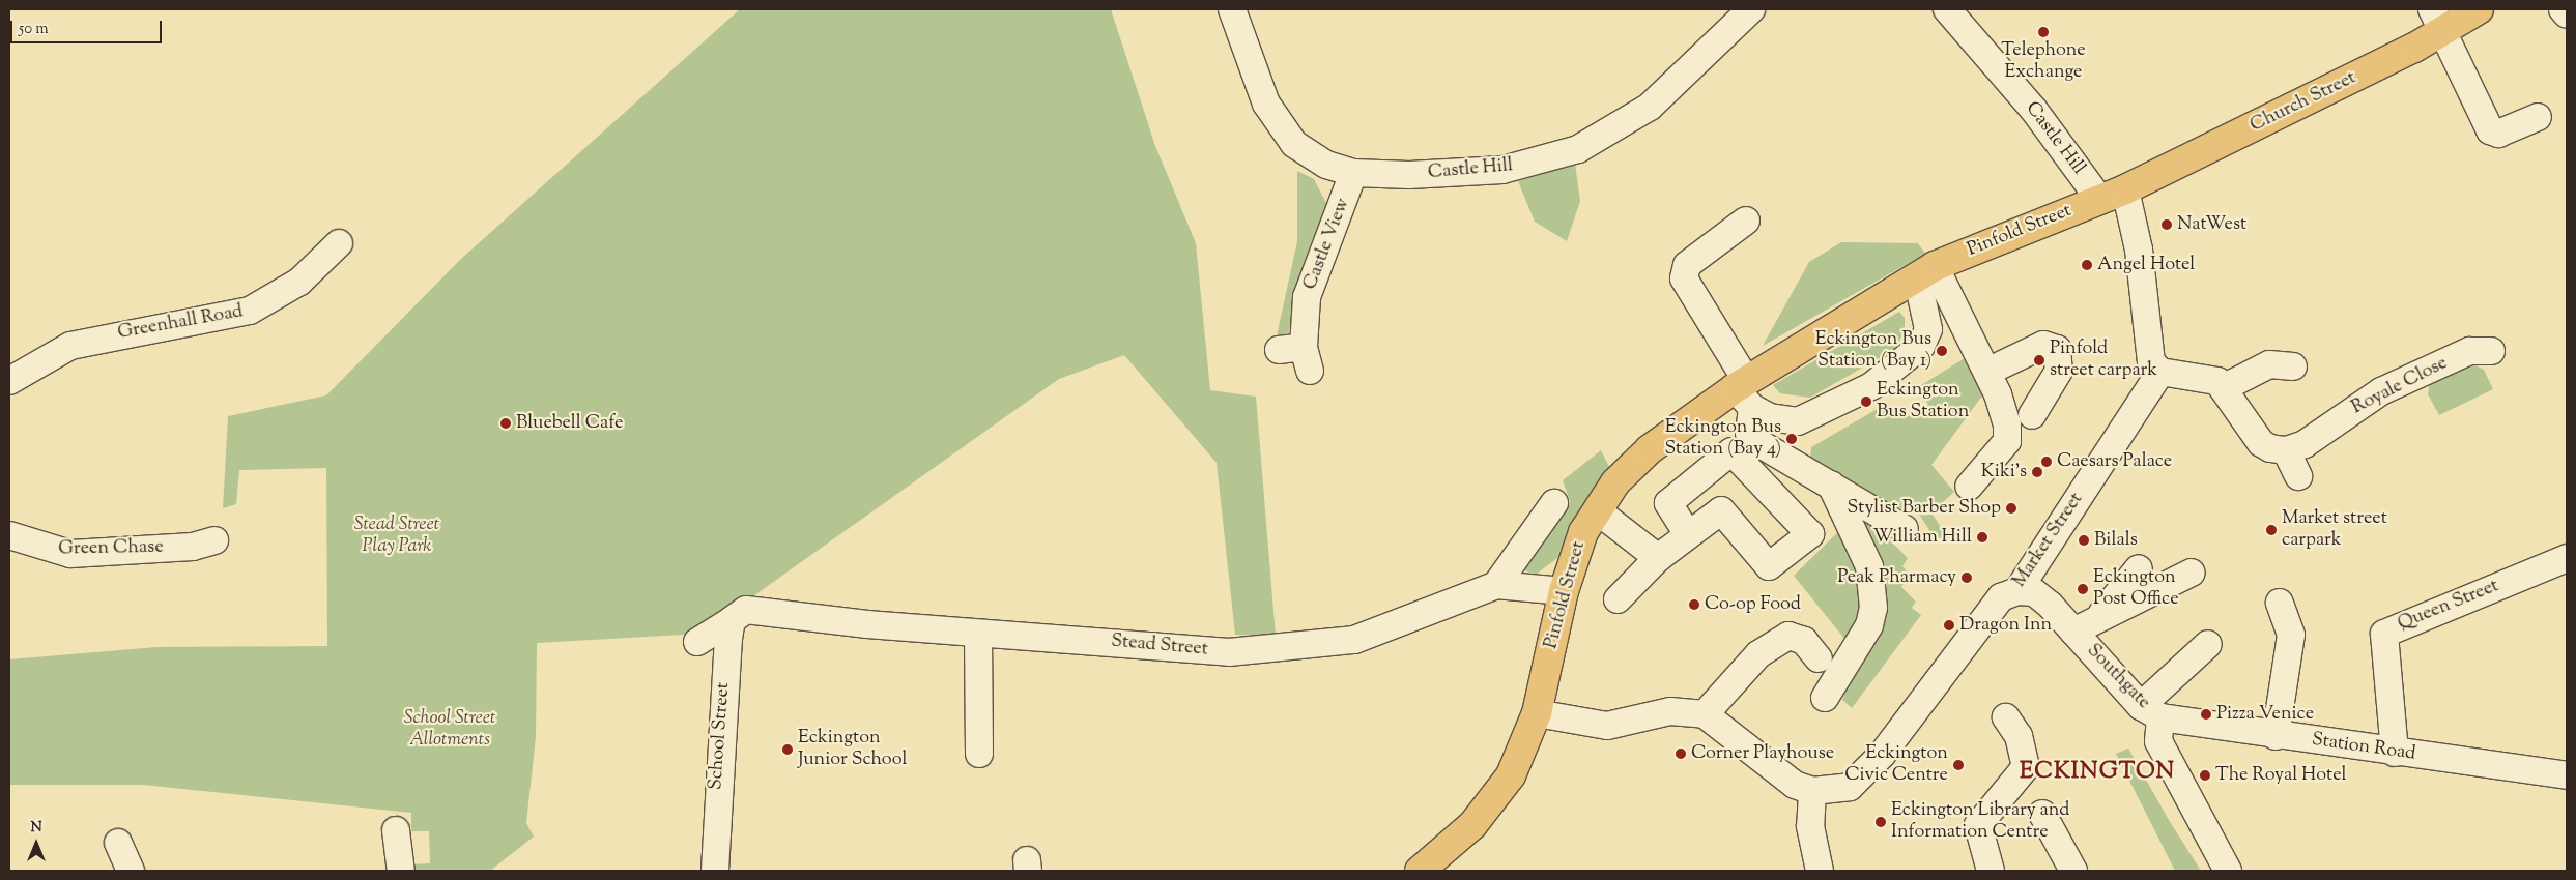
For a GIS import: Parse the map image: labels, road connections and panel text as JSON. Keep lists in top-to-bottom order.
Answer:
{
  "streets": {
    "main road": ["Church Street", "Pinfold Street"],
    "street": [
      "Castle Hill",
      "Castle View",
      "Greenhall Road",
      "Royale Close",
      "Market Street",
      "Green Chase",
      "Queen Street",
      "Stead Street",
      "Southgate",
      "School Street",
      "Station Road"
    ]
  },
  "crossings": [
    ["Church Street", "Castle Hill"],
    ["Church Street", "Pinfold Street"],
    ["Castle Hill", "Pinfold Street"],
    ["Castle Hill", "Castle View"],
    ["Pinfold Street", "Stead Street"],
    ["Market Street", "Southgate"],
    ["Queen Street", "Station Road"],
    ["Stead Street", "School Street"],
    ["Southgate", "Station Road"]
  ],
  "districts": ["ECKINGTON"],
  "parks": ["Stead Street Play Park", "School Street Allotments"],
  "places": [
    "Telephone Exchange",
    "NatWest",
    "Angel Hotel",
    "Eckington Bus Station (Bay 1)",
    "Pinfold street carpark",
    "Eckington Bus Station",
    "Bluebell Cafe",
    "Eckington Bus Station (Bay 4)",
    "Caesars Palace",
    "Kiki's",
    "Stylist Barber Shop",
    "Market street carpark",
    "William Hill",
    "Bilals",
    "Peak Pharmacy",
    "Eckington Post Office",
    "Co-op Food",
    "Dragon Inn",
    "Pizza Venice",
    "Eckington Junior School",
    "Corner Playhouse",
    "Eckington Civic Centre",
    "The Royal Hotel",
    "Eckington Library and Information Centre"
  ],
  "scale_bar": "50 m",
  "north": "top"
}
